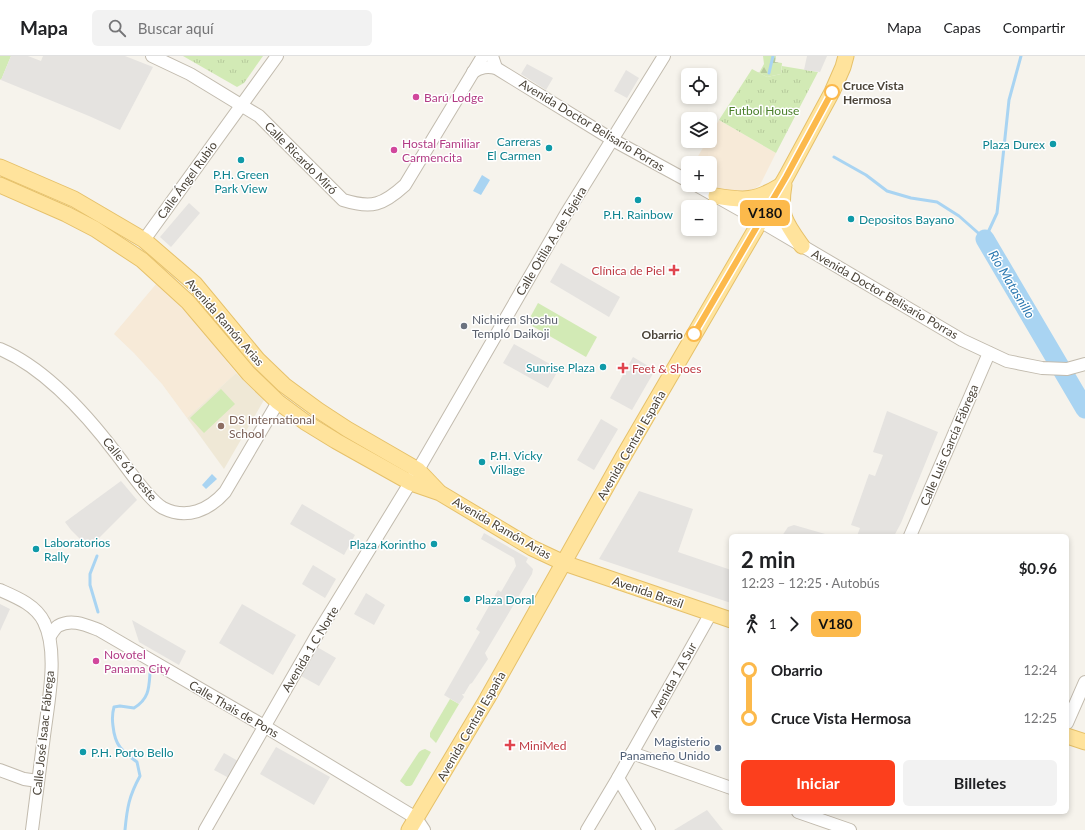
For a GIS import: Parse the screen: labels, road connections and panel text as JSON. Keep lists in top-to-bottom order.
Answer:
{
  "streets": {
    "main road": ["Avenida Ramón Arias", "Avenida Central España", "Avenida Brasil"],
    "street": [
      "Avenida Doctor Belisario Porras",
      "Calle Ricardo Miró",
      "Calle Ángel Rubio",
      "Calle Otilia A. de Tejeira",
      "Calle Luis García Fábrega",
      "Calle 61 Oeste",
      "Avenida 1 C Norte",
      "Avenida 1 A Sur",
      "Calle Thais de Pons",
      "Calle José Isaac Fábrega"
    ]
  },
  "crossings": [
    ["Avenida Doctor Belisario Porras", "Calle Otilia A. de Tejeira"],
    ["Avenida Doctor Belisario Porras", "Avenida Central España"],
    ["Avenida Doctor Belisario Porras", "Calle Luis García Fábrega"],
    ["Calle Ricardo Miró", "Calle Ángel Rubio"],
    ["Calle Ángel Rubio", "Avenida Ramón Arias"],
    ["Calle Otilia A. de Tejeira", "Avenida Ramón Arias"],
    ["Calle Otilia A. de Tejeira", "Avenida 1 C Norte"],
    ["Avenida Ramón Arias", "Avenida Central España"],
    ["Avenida Ramón Arias", "Calle 61 Oeste"],
    ["Avenida Ramón Arias", "Avenida Brasil"],
    ["Avenida Ramón Arias", "Avenida 1 C Norte"],
    ["Avenida Central España", "Avenida Brasil"],
    ["Avenida Central España", "Calle Thais de Pons"],
    ["Avenida Brasil", "Avenida 1 A Sur"],
    ["Avenida 1 C Norte", "Calle Thais de Pons"],
    ["Calle Thais de Pons", "Calle José Isaac Fábrega"]
  ],
  "water": ["Río Matasnillo"],
  "parks": ["Futbol House"],
  "places": {
    "other": [
      "Cruce Vista Hermosa",
      "Barú Lodge",
      "Plaza Durex",
      "Carreras El Carmen",
      "Hostal Familiar Carmencita",
      "P.H. Green Park View",
      "P.H. Rainbow",
      "Depositos Bayano",
      "Nichiren Shoshu Templo Daikoji",
      "Obarrio",
      "Sunrise Plaza",
      "DS International School",
      "P.H. Vicky Village",
      "Plaza Korintho",
      "Laboratorios Rally",
      "Plaza Doral",
      "Novotel Panama City",
      "Magisterio Panameño Unido",
      "P.H. Porto Bello"
    ],
    "health": ["Clínica de Piel", "Feet & Shoes", "MiniMed"]
  },
  "lines": ["bus line V180"],
  "page": {
    "header": "Mapa",
    "search": "Buscar aquí",
    "nav": ["Mapa", "Capas", "Compartir"],
    "on_map": "V180",
    "map_buttons": ["+", "−"],
    "heading": ["2 min", "12:23 – 12:25 · Autobús", "$0.96"],
    "legs": ["1", "V180"],
    "list": [
      {
        "name": "Obarrio",
        "value": "12:24"
      },
      {
        "name": "Cruce Vista Hermosa",
        "value": "12:25"
      }
    ],
    "buttons": ["Iniciar", "Billetes"]
  }
}
